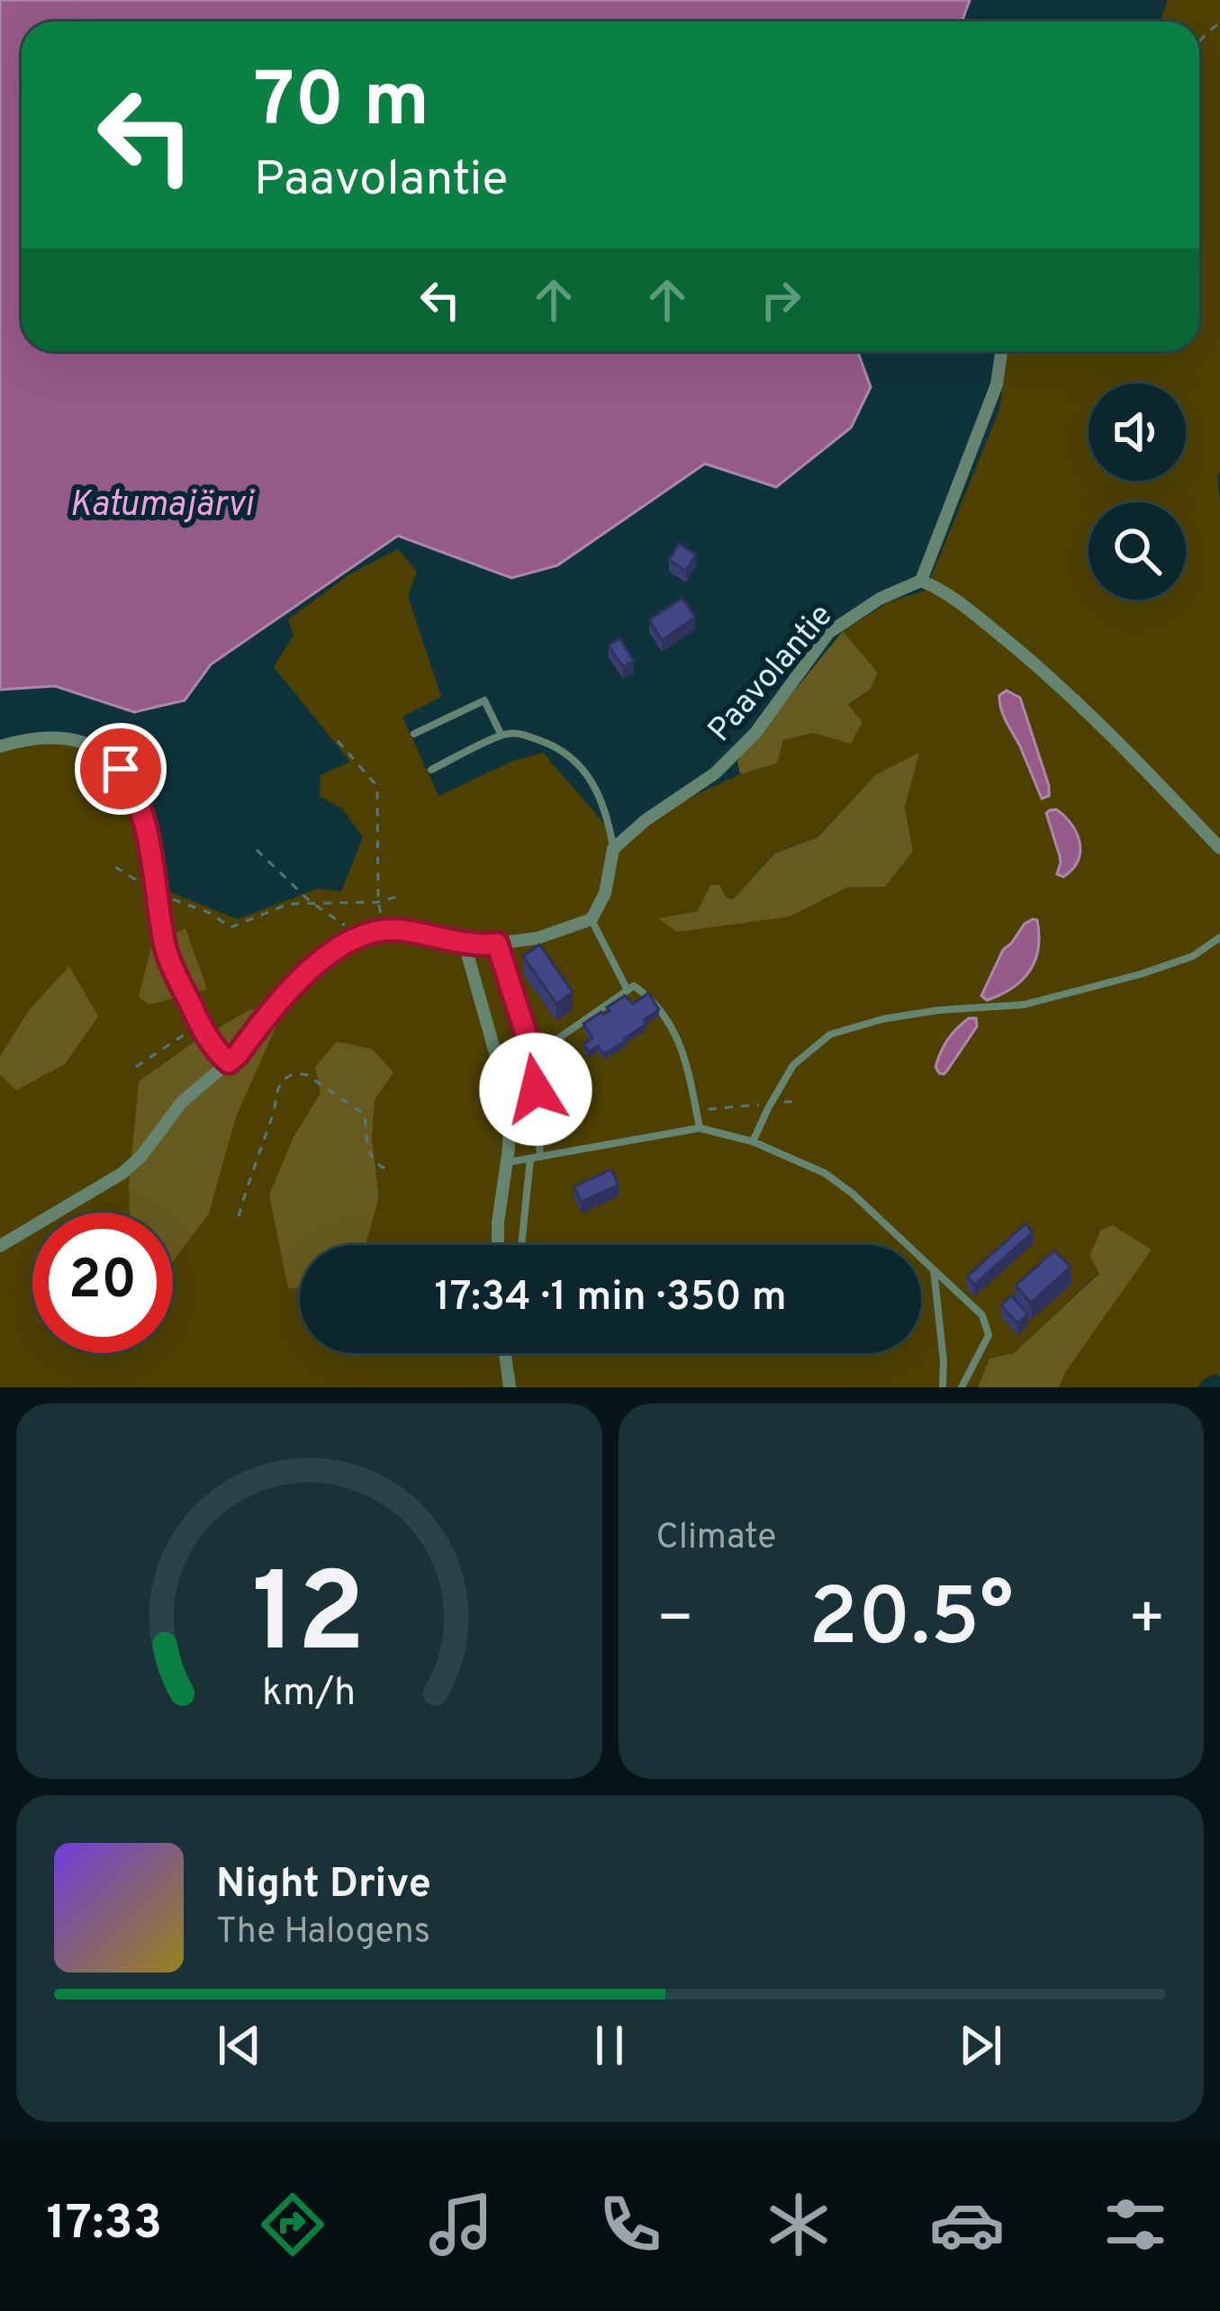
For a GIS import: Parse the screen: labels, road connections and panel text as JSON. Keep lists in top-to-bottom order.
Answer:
{
  "streets": {
    "street": ["Paavolantie"]
  },
  "water": ["Katumajärvi"],
  "page": {
    "turn": ["70 m", "Paavolantie"],
    "limit": "20",
    "trip": "17:34 · 1 min · 350 m",
    "tile": "Climate",
    "heat": ["−", "20.5°", "+"],
    "song": ["Night Drive", "The Halogens"],
    "tabs": "17:33",
    "gauge": ["12", "km/h"]
  }
}
